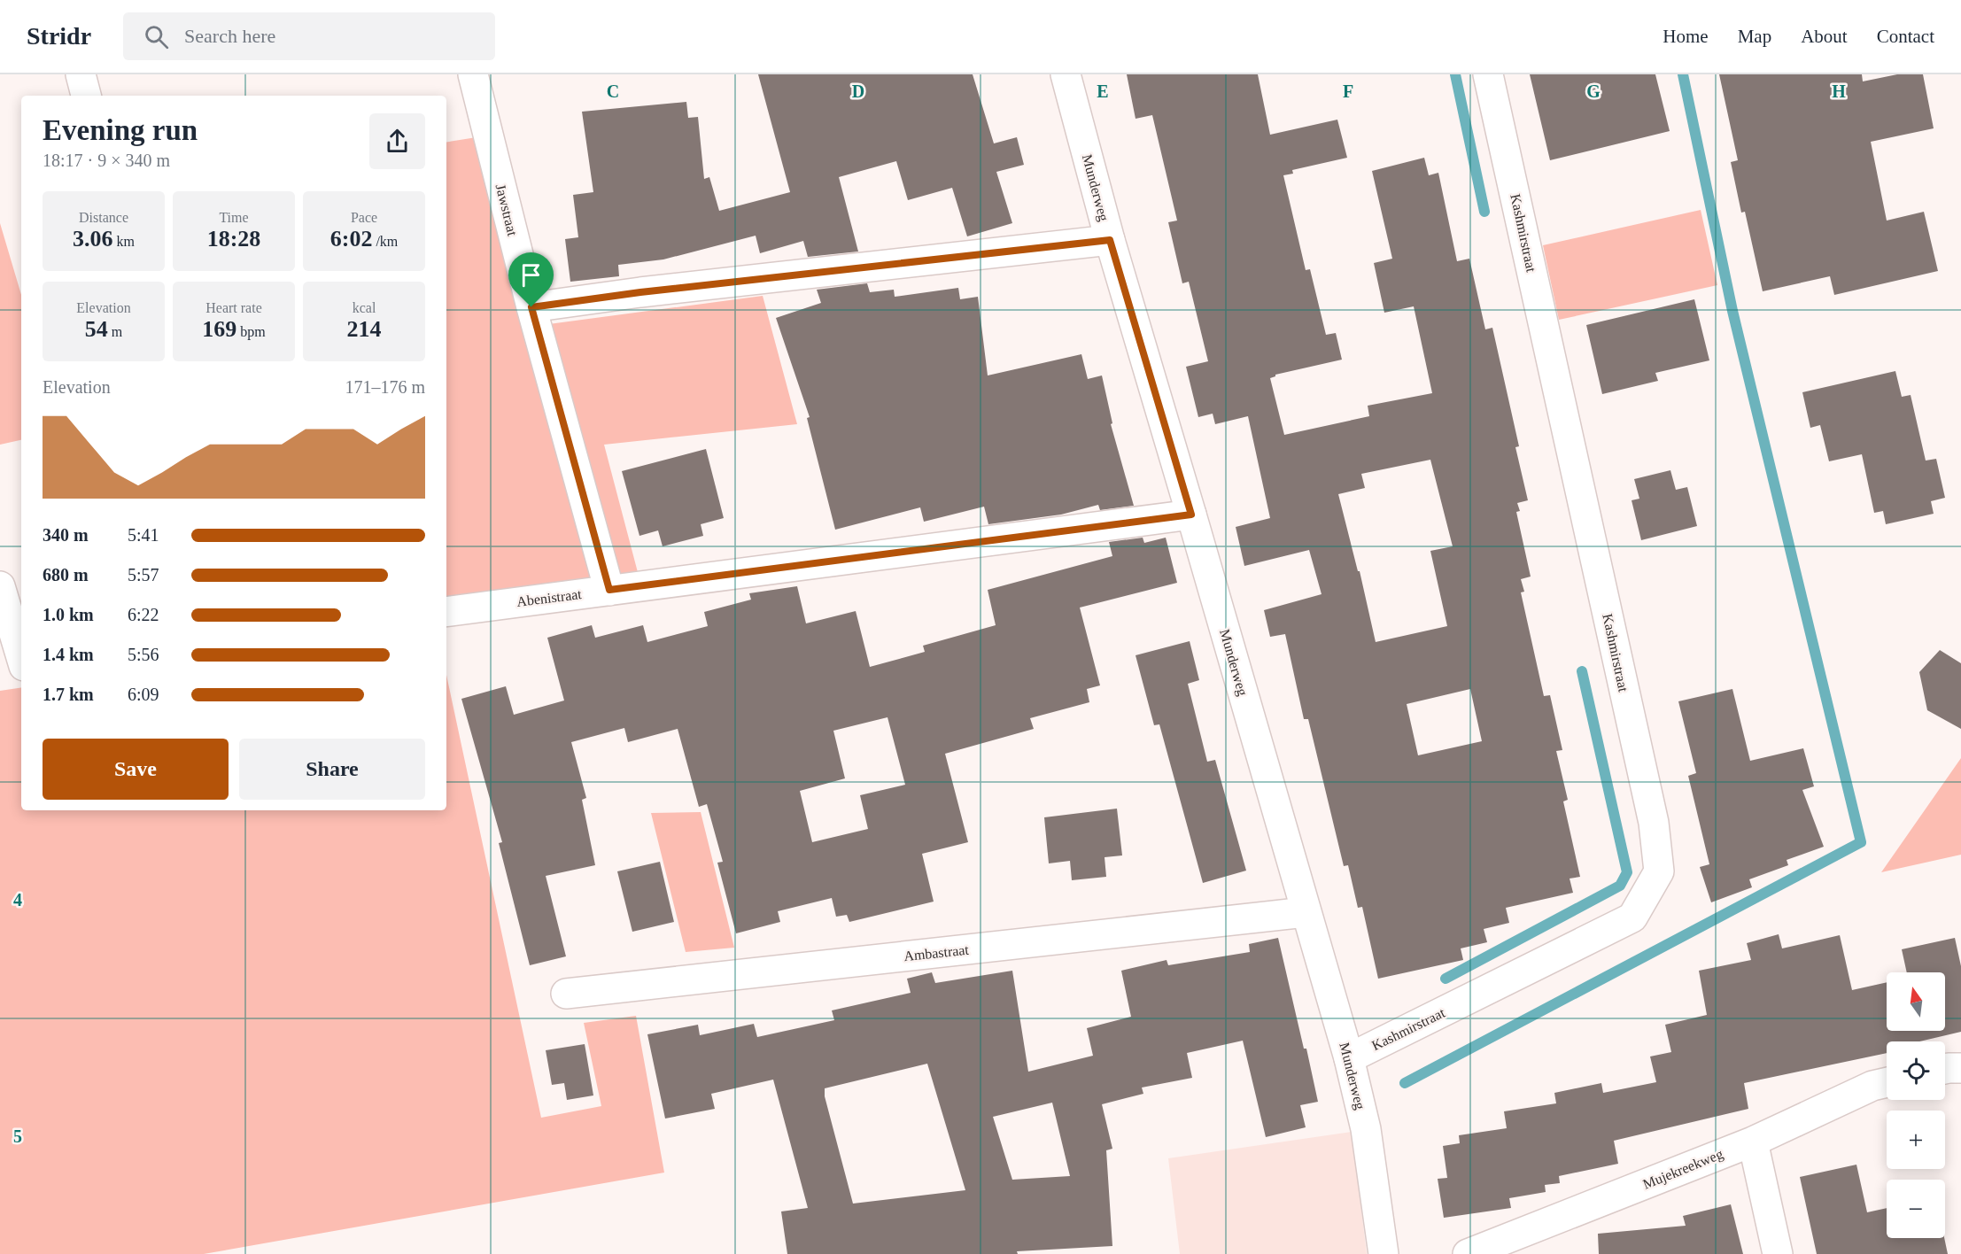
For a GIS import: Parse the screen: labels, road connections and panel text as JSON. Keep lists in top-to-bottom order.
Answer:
{
  "streets": {
    "street": [
      "Munderweg",
      "Jawstraat",
      "Kashmirstraat",
      "Abenistraat",
      "Ambastraat",
      "Mujekreekweg"
    ]
  },
  "crossings": [
    ["Munderweg", "Kashmirstraat"],
    ["Munderweg", "Abenistraat"],
    ["Munderweg", "Ambastraat"],
    ["Jawstraat", "Abenistraat"]
  ],
  "north": "top",
  "page": {
    "header": "Stridr",
    "search": "Search here",
    "nav": [
      "Home",
      "Map",
      "About",
      "Contact"
    ],
    "heading": ["Evening run", "18:17 · 9 × 340 m"],
    "stats": [
      ["Distance", "3.06 km"],
      ["Time", "18:28"],
      ["Pace", "6:02 /km"],
      ["Elevation", "54 m"],
      ["Heart rate", "169 bpm"],
      ["kcal", "214"]
    ],
    "chart": ["Elevation", "171–176 m"],
    "list": [
      {
        "name": "340 m",
        "note": "5:41"
      },
      {
        "name": "680 m",
        "note": "5:57"
      },
      {
        "name": "1.0 km",
        "note": "6:22"
      },
      {
        "name": "1.4 km",
        "note": "5:56"
      },
      {
        "name": "1.7 km",
        "note": "6:09"
      }
    ],
    "buttons": ["Save", "Share"],
    "map_buttons": ["+", "−"]
  },
  "grid": {
    "columns": [
      "C",
      "D",
      "E",
      "F",
      "G",
      "H"
    ],
    "rows": ["4", "5"]
  }
}
